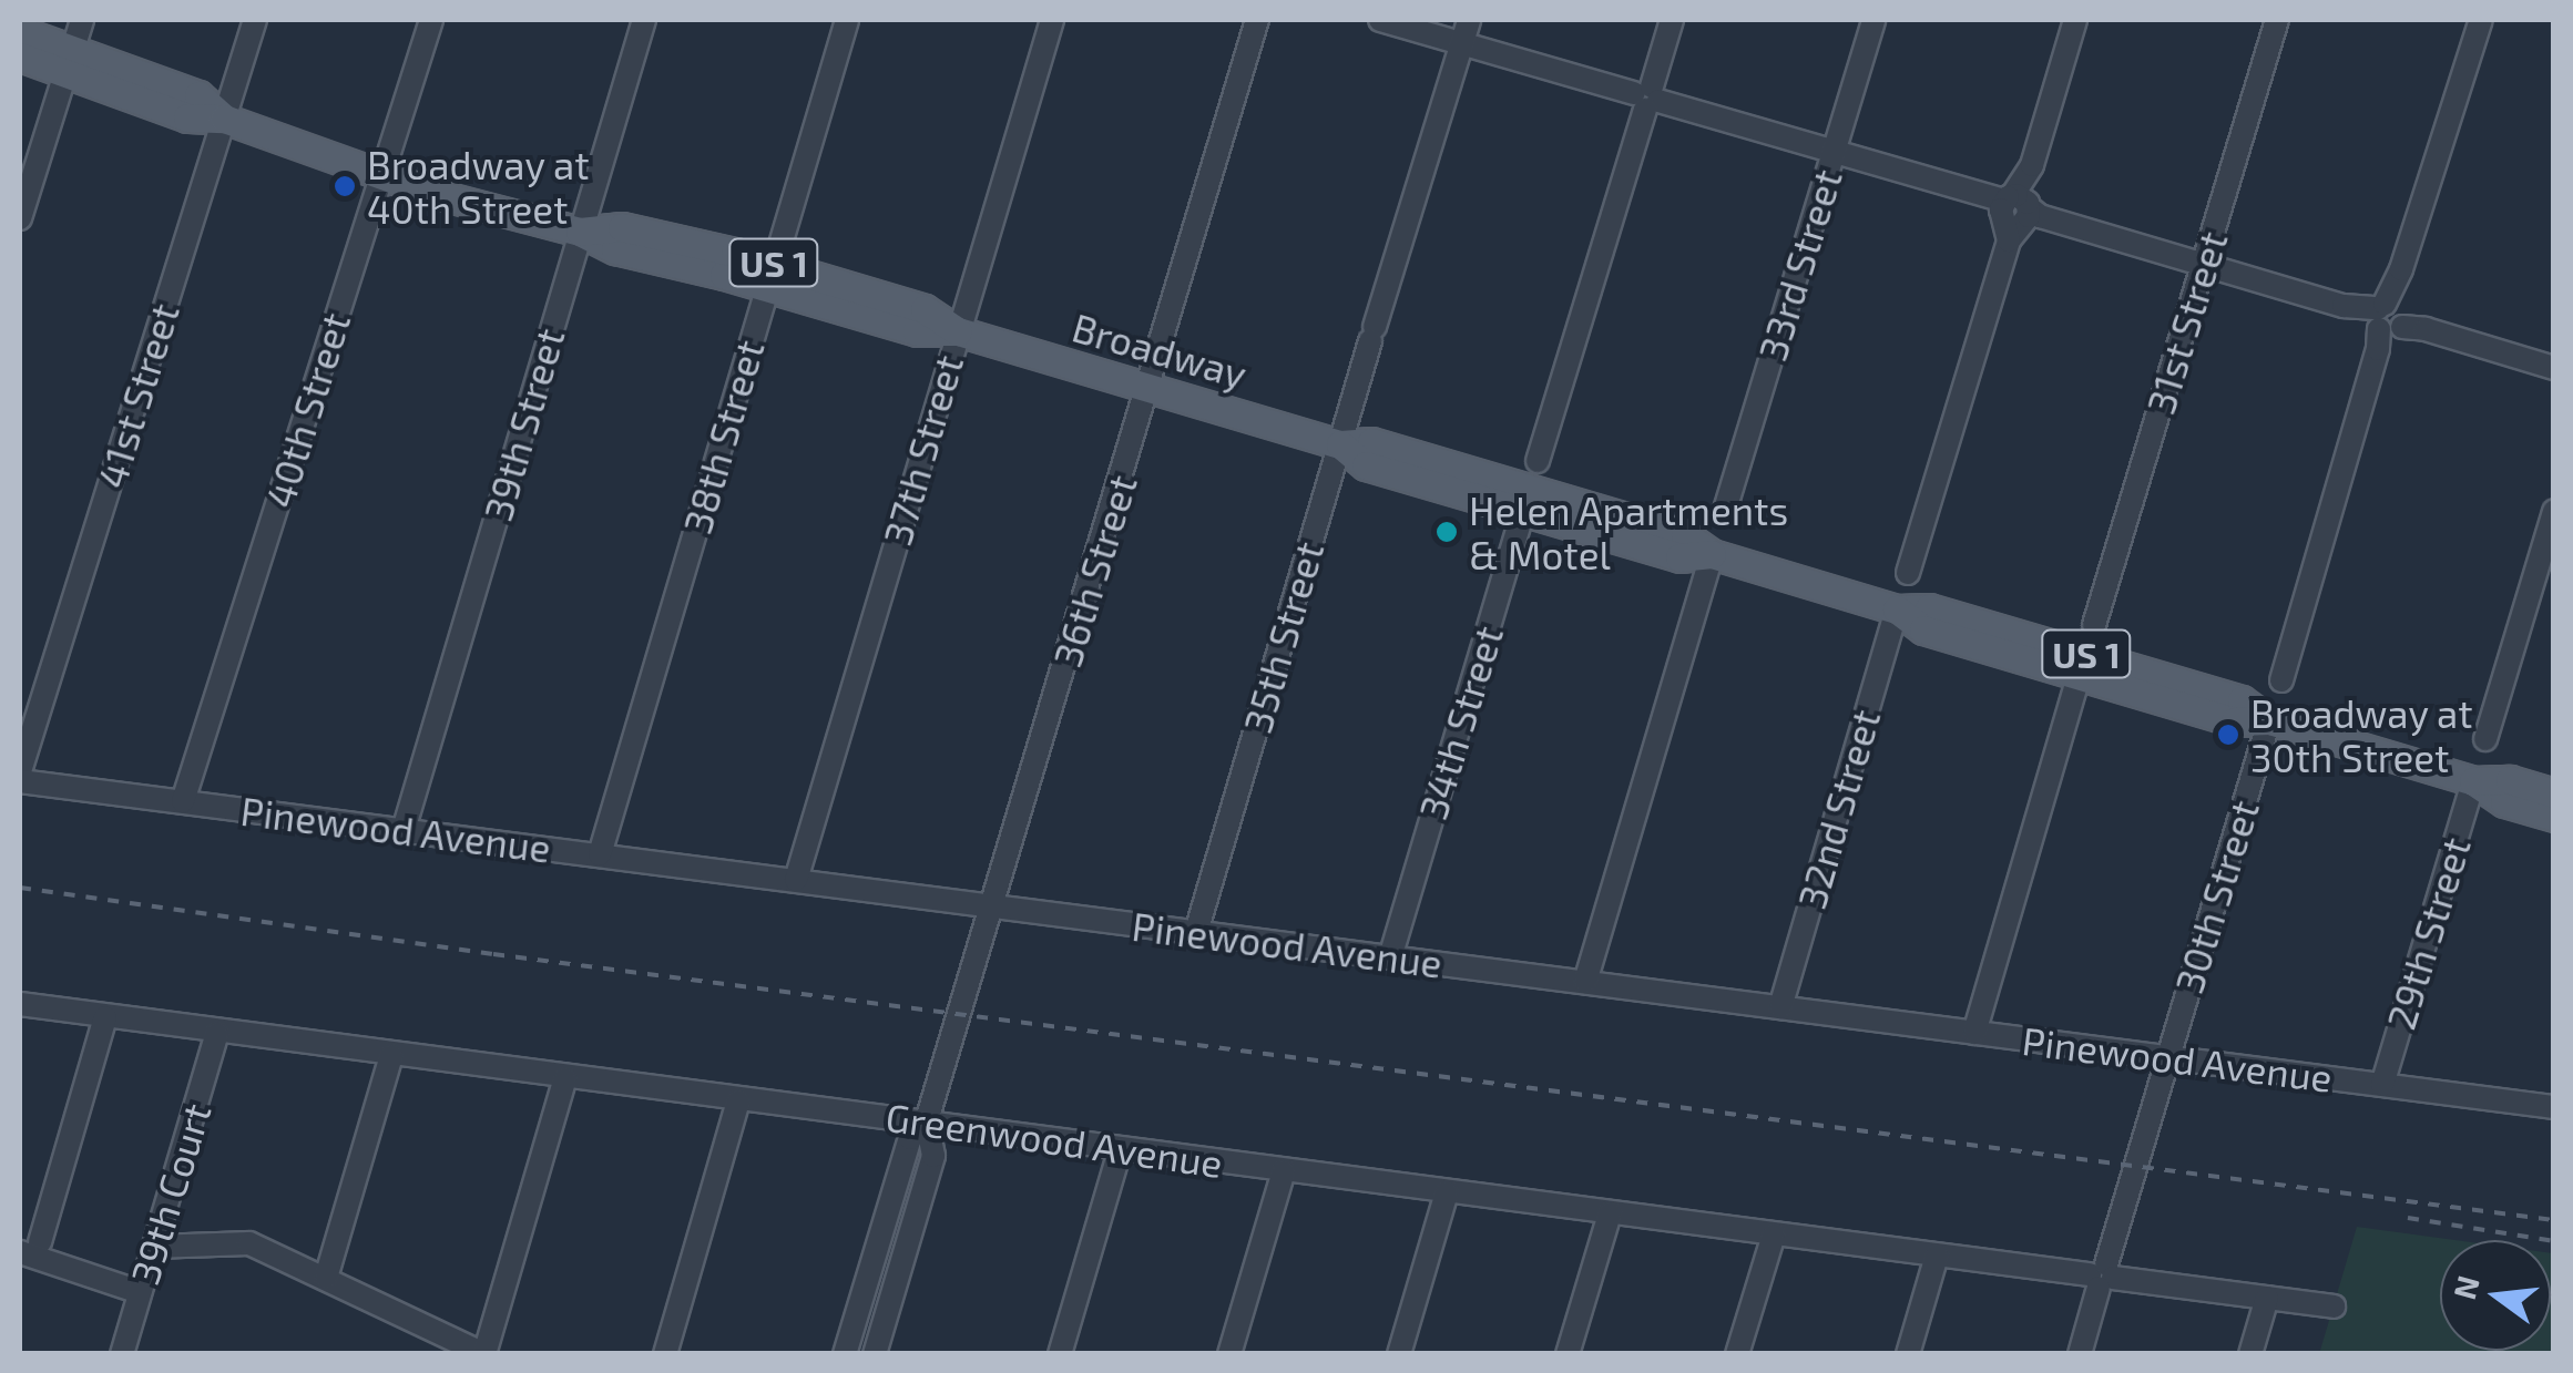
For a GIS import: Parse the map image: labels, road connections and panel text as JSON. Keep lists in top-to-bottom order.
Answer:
{
  "streets": {
    "main road": ["US 1", "Broadway"],
    "street": [
      "33rd Street",
      "31st Street",
      "41st Street",
      "40th Street",
      "39th Street",
      "38th Street",
      "37th Street",
      "36th Street",
      "35th Street",
      "34th Street",
      "32nd Street",
      "Pinewood Avenue",
      "30th Street",
      "29th Street",
      "Greenwood Avenue",
      "39th Court"
    ]
  },
  "crossings": [
    ["Broadway", "41st Street"],
    ["Broadway", "40th Street"],
    ["Broadway", "39th Street"],
    ["Broadway", "38th Street"],
    ["Broadway", "37th Street"],
    ["Broadway", "36th Street"],
    ["Broadway", "35th Street"],
    ["Broadway", "34th Street"],
    ["Broadway", "32nd Street"],
    ["Broadway", "30th Street"],
    ["Broadway", "29th Street"],
    ["40th Street", "Pinewood Avenue"],
    ["39th Street", "Pinewood Avenue"],
    ["38th Street", "Pinewood Avenue"],
    ["37th Street", "Pinewood Avenue"],
    ["36th Street", "Pinewood Avenue"],
    ["36th Street", "Greenwood Avenue"],
    ["35th Street", "Pinewood Avenue"],
    ["34th Street", "Pinewood Avenue"],
    ["32nd Street", "Pinewood Avenue"],
    ["Pinewood Avenue", "30th Street"],
    ["Pinewood Avenue", "29th Street"],
    ["30th Street", "Greenwood Avenue"],
    ["Greenwood Avenue", "39th Court"]
  ],
  "places": ["Broadway at 40th Street", "Helen Apartments & Motel", "Broadway at 30th Street"],
  "north": "left"
}
